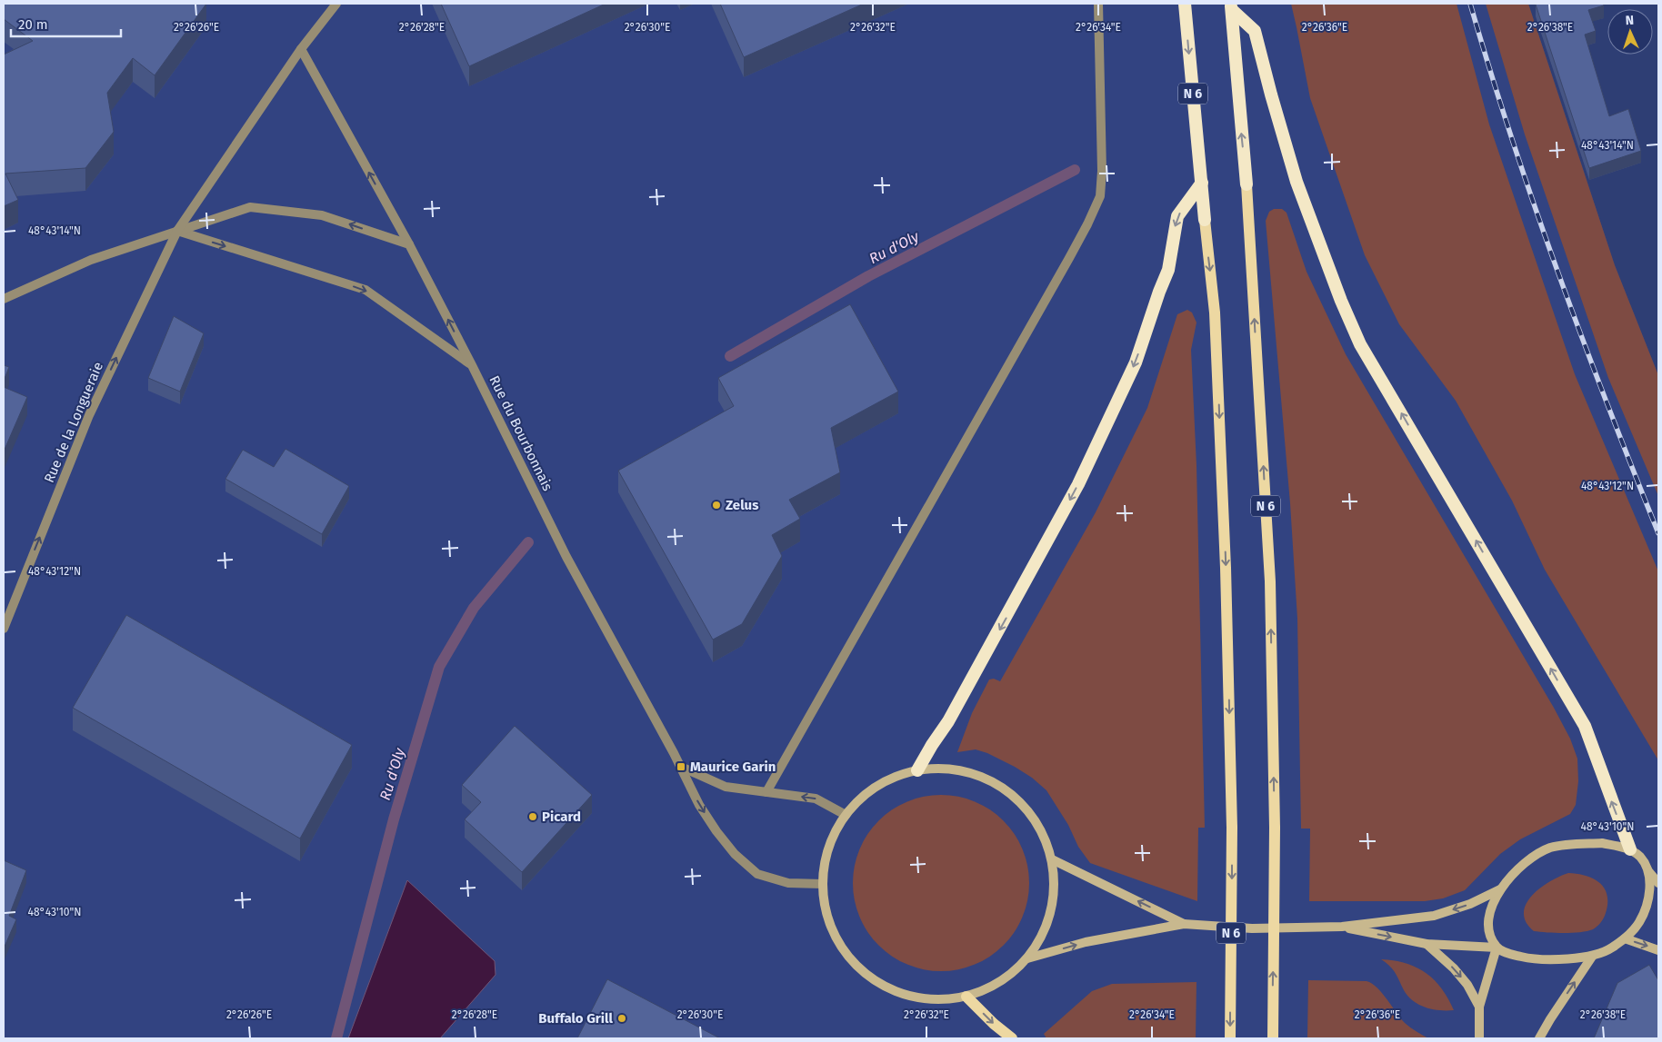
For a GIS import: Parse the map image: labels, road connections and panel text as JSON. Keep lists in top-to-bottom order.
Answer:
{
  "streets": {
    "highway": ["N 6"],
    "street": ["Rue de la Longueraie", "Rue du Bourbonnais"]
  },
  "crossings": [
    ["Rue de la Longueraie", "Rue du Bourbonnais"]
  ],
  "one_way": ["Rue de la Longueraie"],
  "water": ["Ru d'Oly"],
  "places": {
    "other": ["Zelus", "Picard", "Buffalo Grill"],
    "transit": ["Maurice Garin"]
  },
  "scale_bar": "20 m",
  "north": "top",
  "coordinates": [
    "2°26'26\"E",
    "2°26'28\"E",
    "2°26'30\"E",
    "2°26'32\"E",
    "2°26'34\"E",
    "2°26'36\"E",
    "2°26'38\"E",
    "48°43'14\"N",
    "48°43'12\"N",
    "48°43'10\"N"
  ]
}
